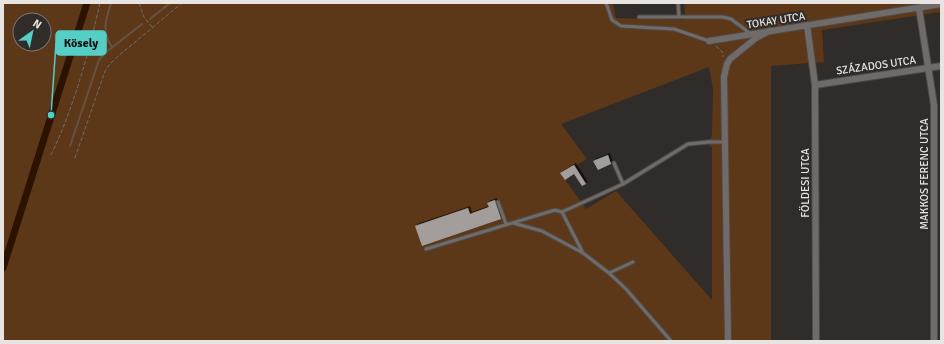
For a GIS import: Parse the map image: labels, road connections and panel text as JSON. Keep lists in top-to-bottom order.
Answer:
{
  "streets": {
    "street": [
      "TOKAY UTCA",
      "SZÁZADOS UTCA",
      "MAKKOS FERENC UTCA",
      "FÖLDESI UTCA"
    ]
  },
  "crossings": [
    ["TOKAY UTCA", "MAKKOS FERENC UTCA"],
    ["TOKAY UTCA", "FÖLDESI UTCA"],
    ["SZÁZADOS UTCA", "MAKKOS FERENC UTCA"],
    ["SZÁZADOS UTCA", "FÖLDESI UTCA"]
  ],
  "places": ["Kösely"],
  "north": "top right"
}
